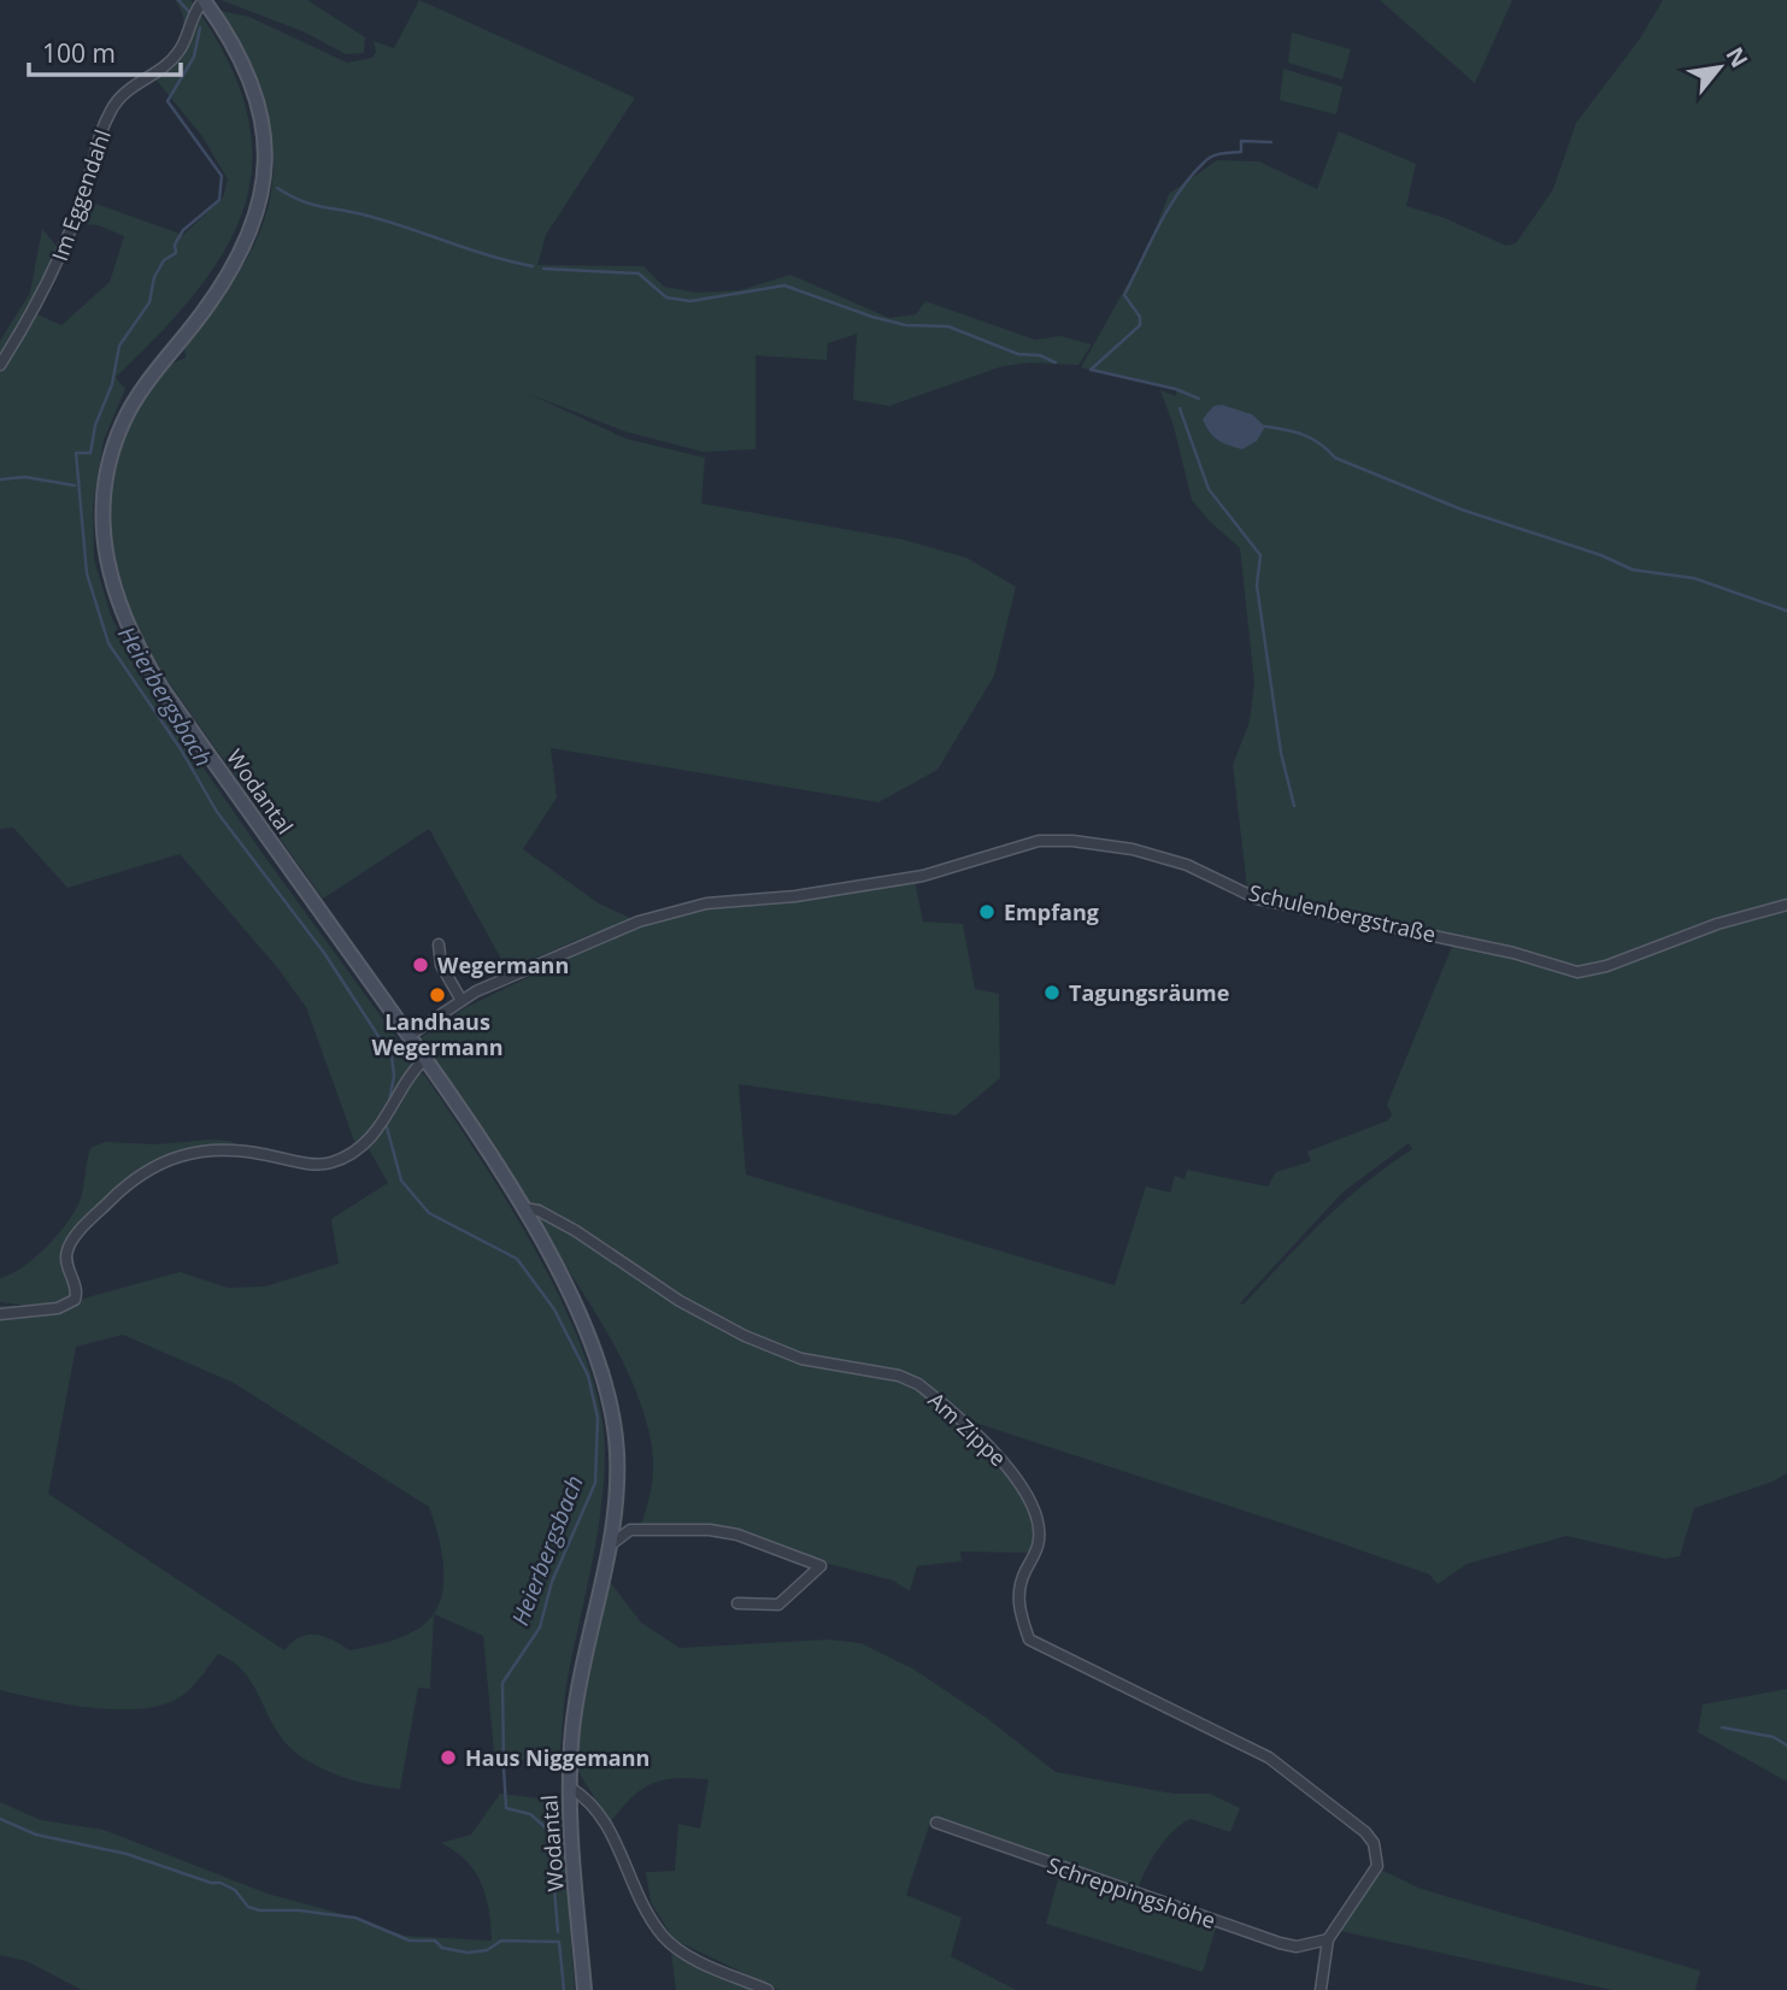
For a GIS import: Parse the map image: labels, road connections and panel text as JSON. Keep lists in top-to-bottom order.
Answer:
{
  "streets": {
    "main road": ["Wodantal"],
    "street": [
      "Im Eggendahl",
      "Schulenbergstraße",
      "Am Zippe",
      "Schreppingshöhe"
    ]
  },
  "crossings": [
    ["Im Eggendahl", "Wodantal"],
    ["Wodantal", "Schulenbergstraße"],
    ["Wodantal", "Am Zippe"],
    ["Am Zippe", "Schreppingshöhe"]
  ],
  "water": ["Heierbergsbach"],
  "places": [
    "Empfang",
    "Wegermann",
    "Tagungsräume",
    "Landhaus Wegermann",
    "Haus Niggemann"
  ],
  "scale_bar": "100 m",
  "north": "top right"
}
